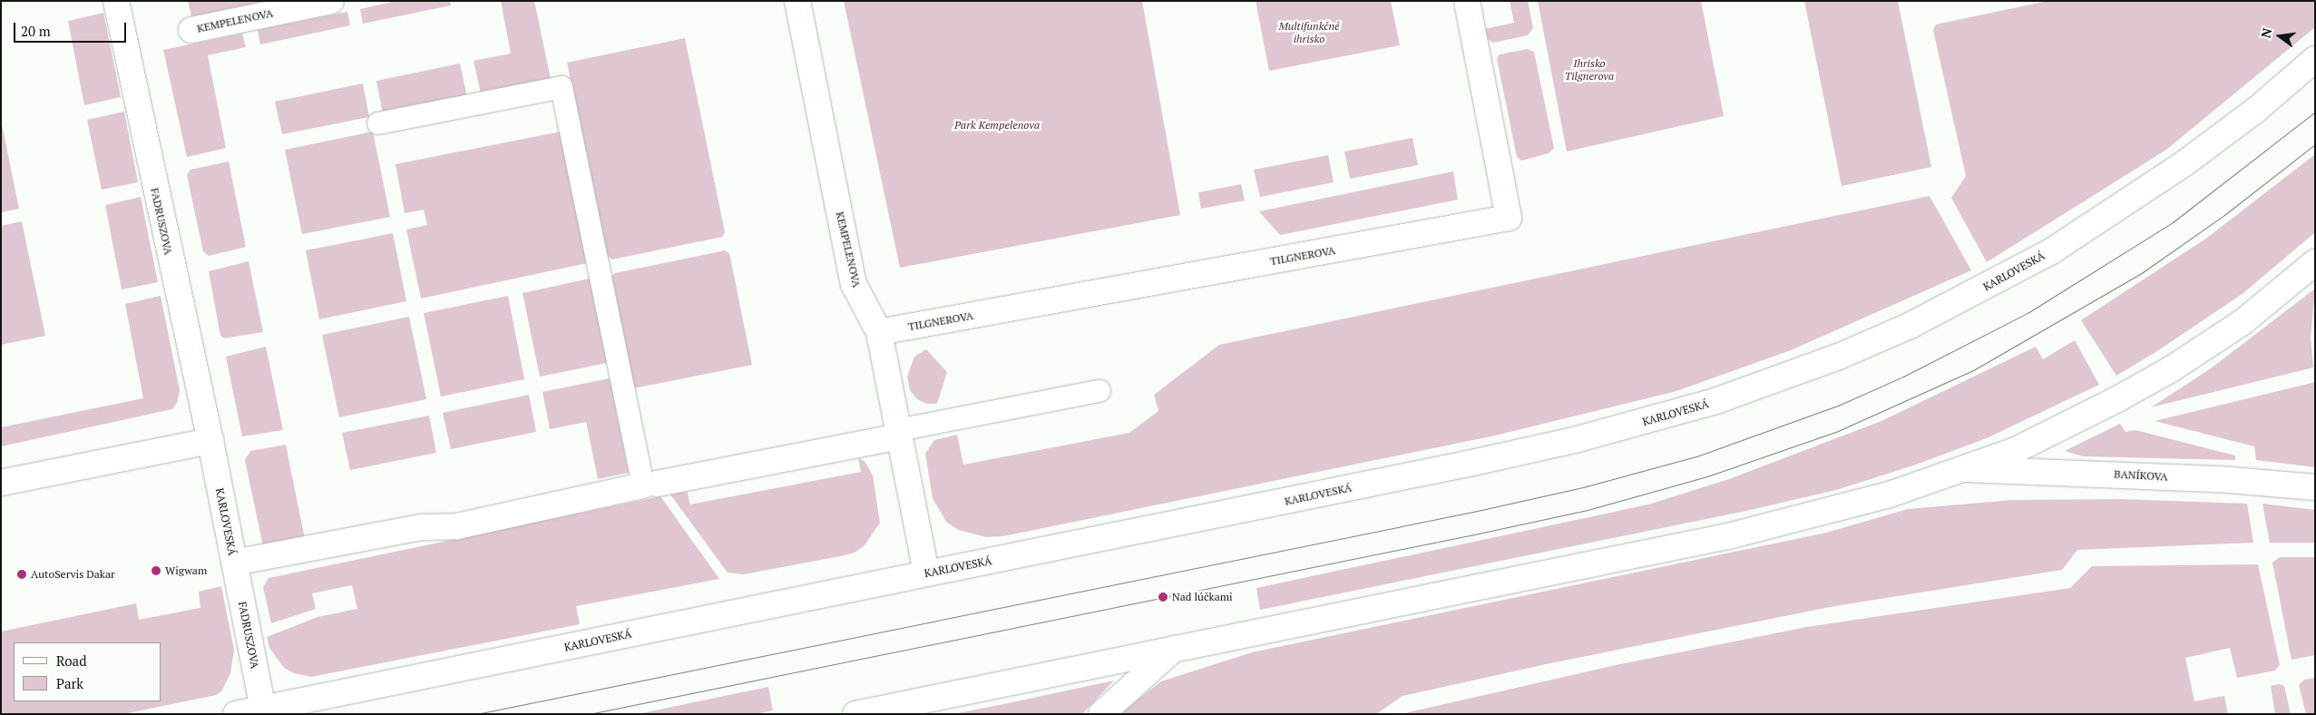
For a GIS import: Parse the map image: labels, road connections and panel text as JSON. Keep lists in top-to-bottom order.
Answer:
{
  "streets": {
    "main road": [
      "KEMPELENOVA",
      "FADRUSZOVA",
      "TILGNEROVA",
      "KARLOVESKÁ",
      "BANÍKOVA"
    ]
  },
  "crossings": [
    ["KEMPELENOVA", "TILGNEROVA"],
    ["KEMPELENOVA", "KARLOVESKÁ"],
    ["FADRUSZOVA", "KARLOVESKÁ"]
  ],
  "parks": ["Multifunkčné ihrisko", "Ihrisko Tilgnerova", "Park Kempelenova"],
  "places": ["Wigwam", "AutoServis Dakar", "Nad lúčkami"],
  "legend": ["Road", "Park"],
  "scale_bar": "20 m",
  "north": "left"
}
